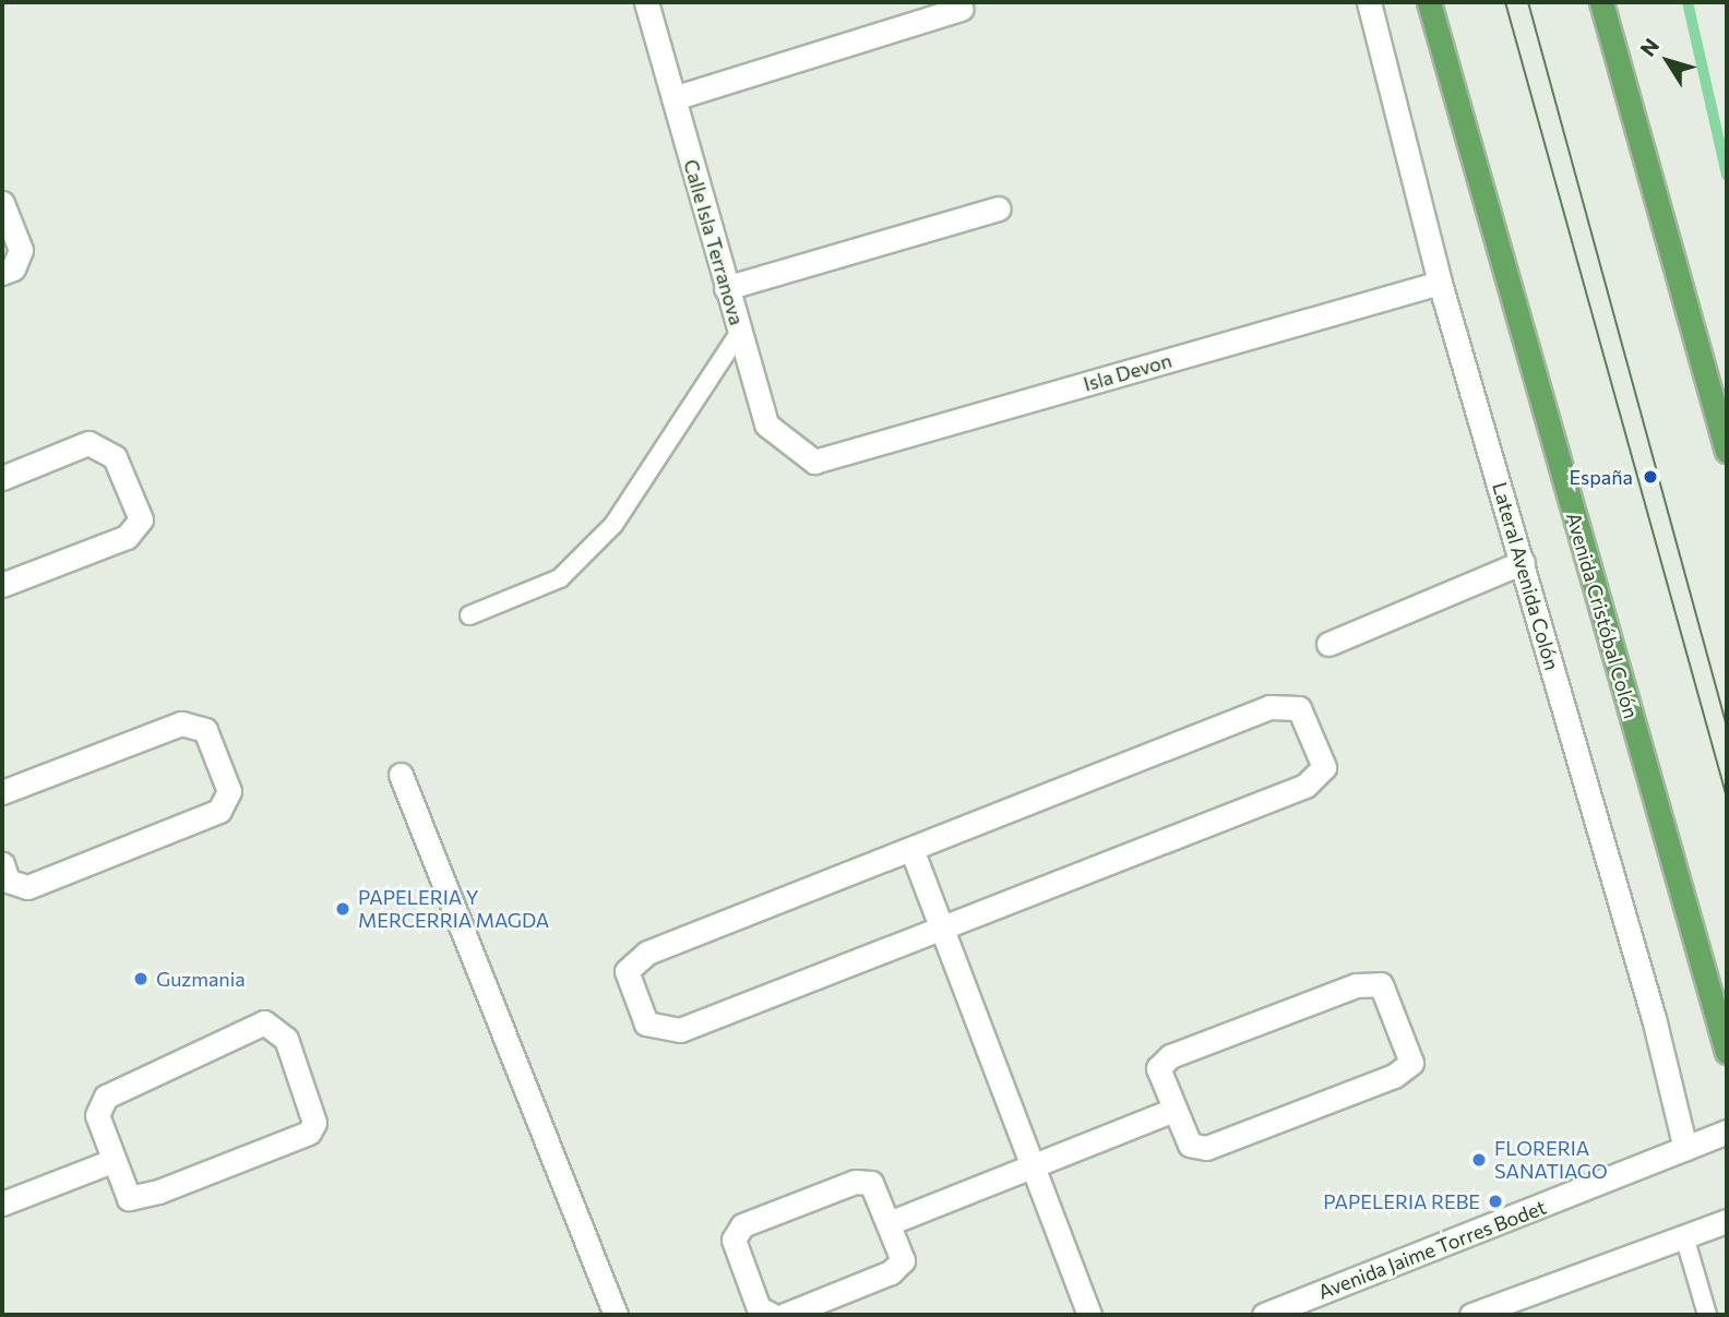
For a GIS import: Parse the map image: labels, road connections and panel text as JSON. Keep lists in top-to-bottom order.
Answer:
{
  "streets": {
    "main road": ["Avenida Cristóbal Colón"],
    "street": [
      "Calle Isla Terranova",
      "Isla Devon",
      "Lateral Avenida Colón",
      "Avenida Jaime Torres Bodet"
    ]
  },
  "crossings": [
    ["Calle Isla Terranova", "Isla Devon"],
    ["Isla Devon", "Lateral Avenida Colón"],
    ["Lateral Avenida Colón", "Avenida Jaime Torres Bodet"]
  ],
  "places": [
    "España",
    "PAPELERIA Y MERCERRIA MAGDA",
    "Guzmania",
    "FLORERIA SANATIAGO",
    "PAPELERIA REBE"
  ],
  "north": "top left"
}
